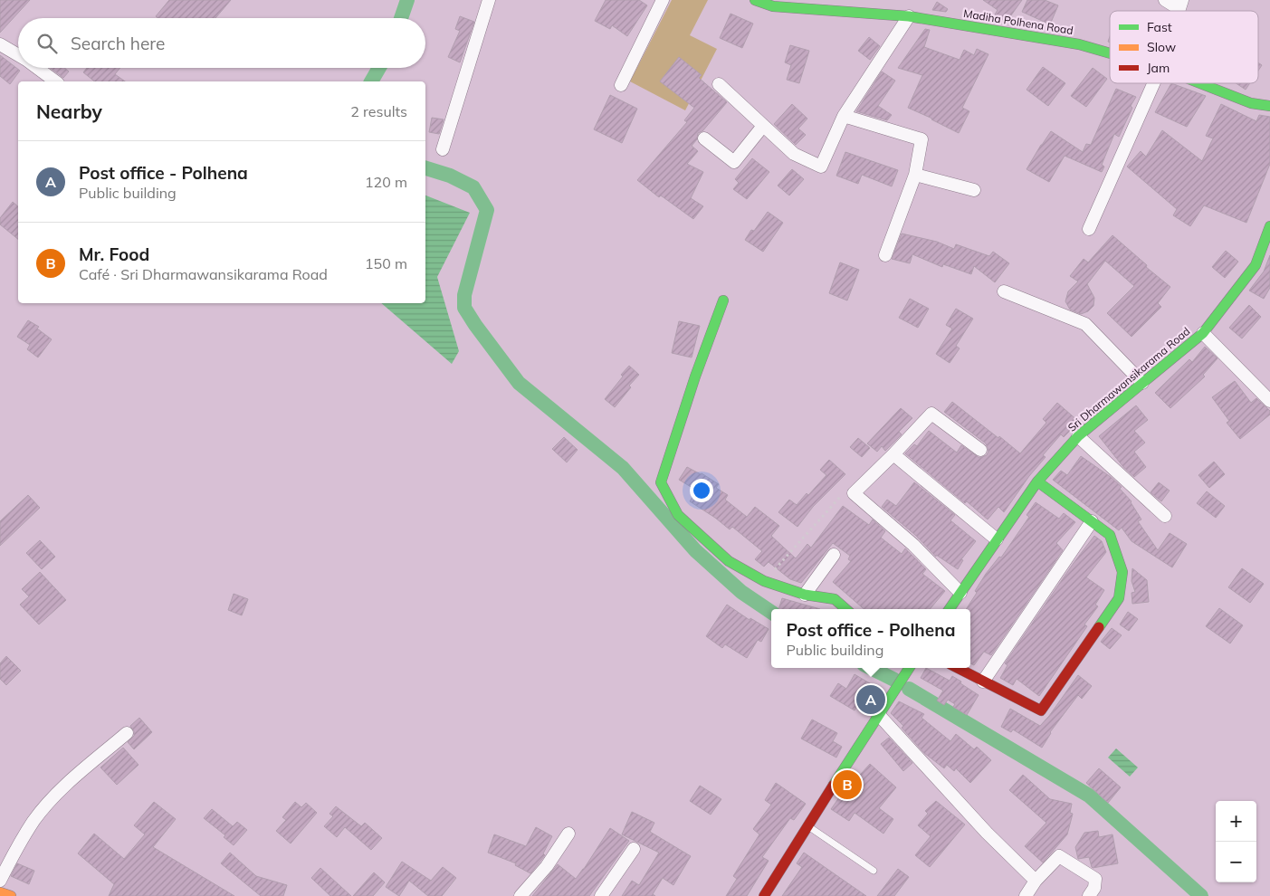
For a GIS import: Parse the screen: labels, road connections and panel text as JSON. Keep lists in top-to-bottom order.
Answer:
{
  "streets": {
    "main road": ["Madiha Polhena Road", "Sri Dharmawansikarama Road"]
  },
  "legend": ["Fast", "Slow", "Jam"],
  "page": {
    "search": "Search here",
    "heading": ["Nearby", "2 results"],
    "list": [
      {
        "mark": "A",
        "name": "Post office - Polhena",
        "note": "Public building",
        "value": "120 m"
      },
      {
        "mark": "B",
        "name": "Mr. Food",
        "note": "Café · Sri Dharmawansikarama Road",
        "value": "150 m"
      }
    ],
    "popup": ["Post office - Polhena", "Public building"],
    "pins": ["A", "B"],
    "map_buttons": ["+", "−"]
  }
}
